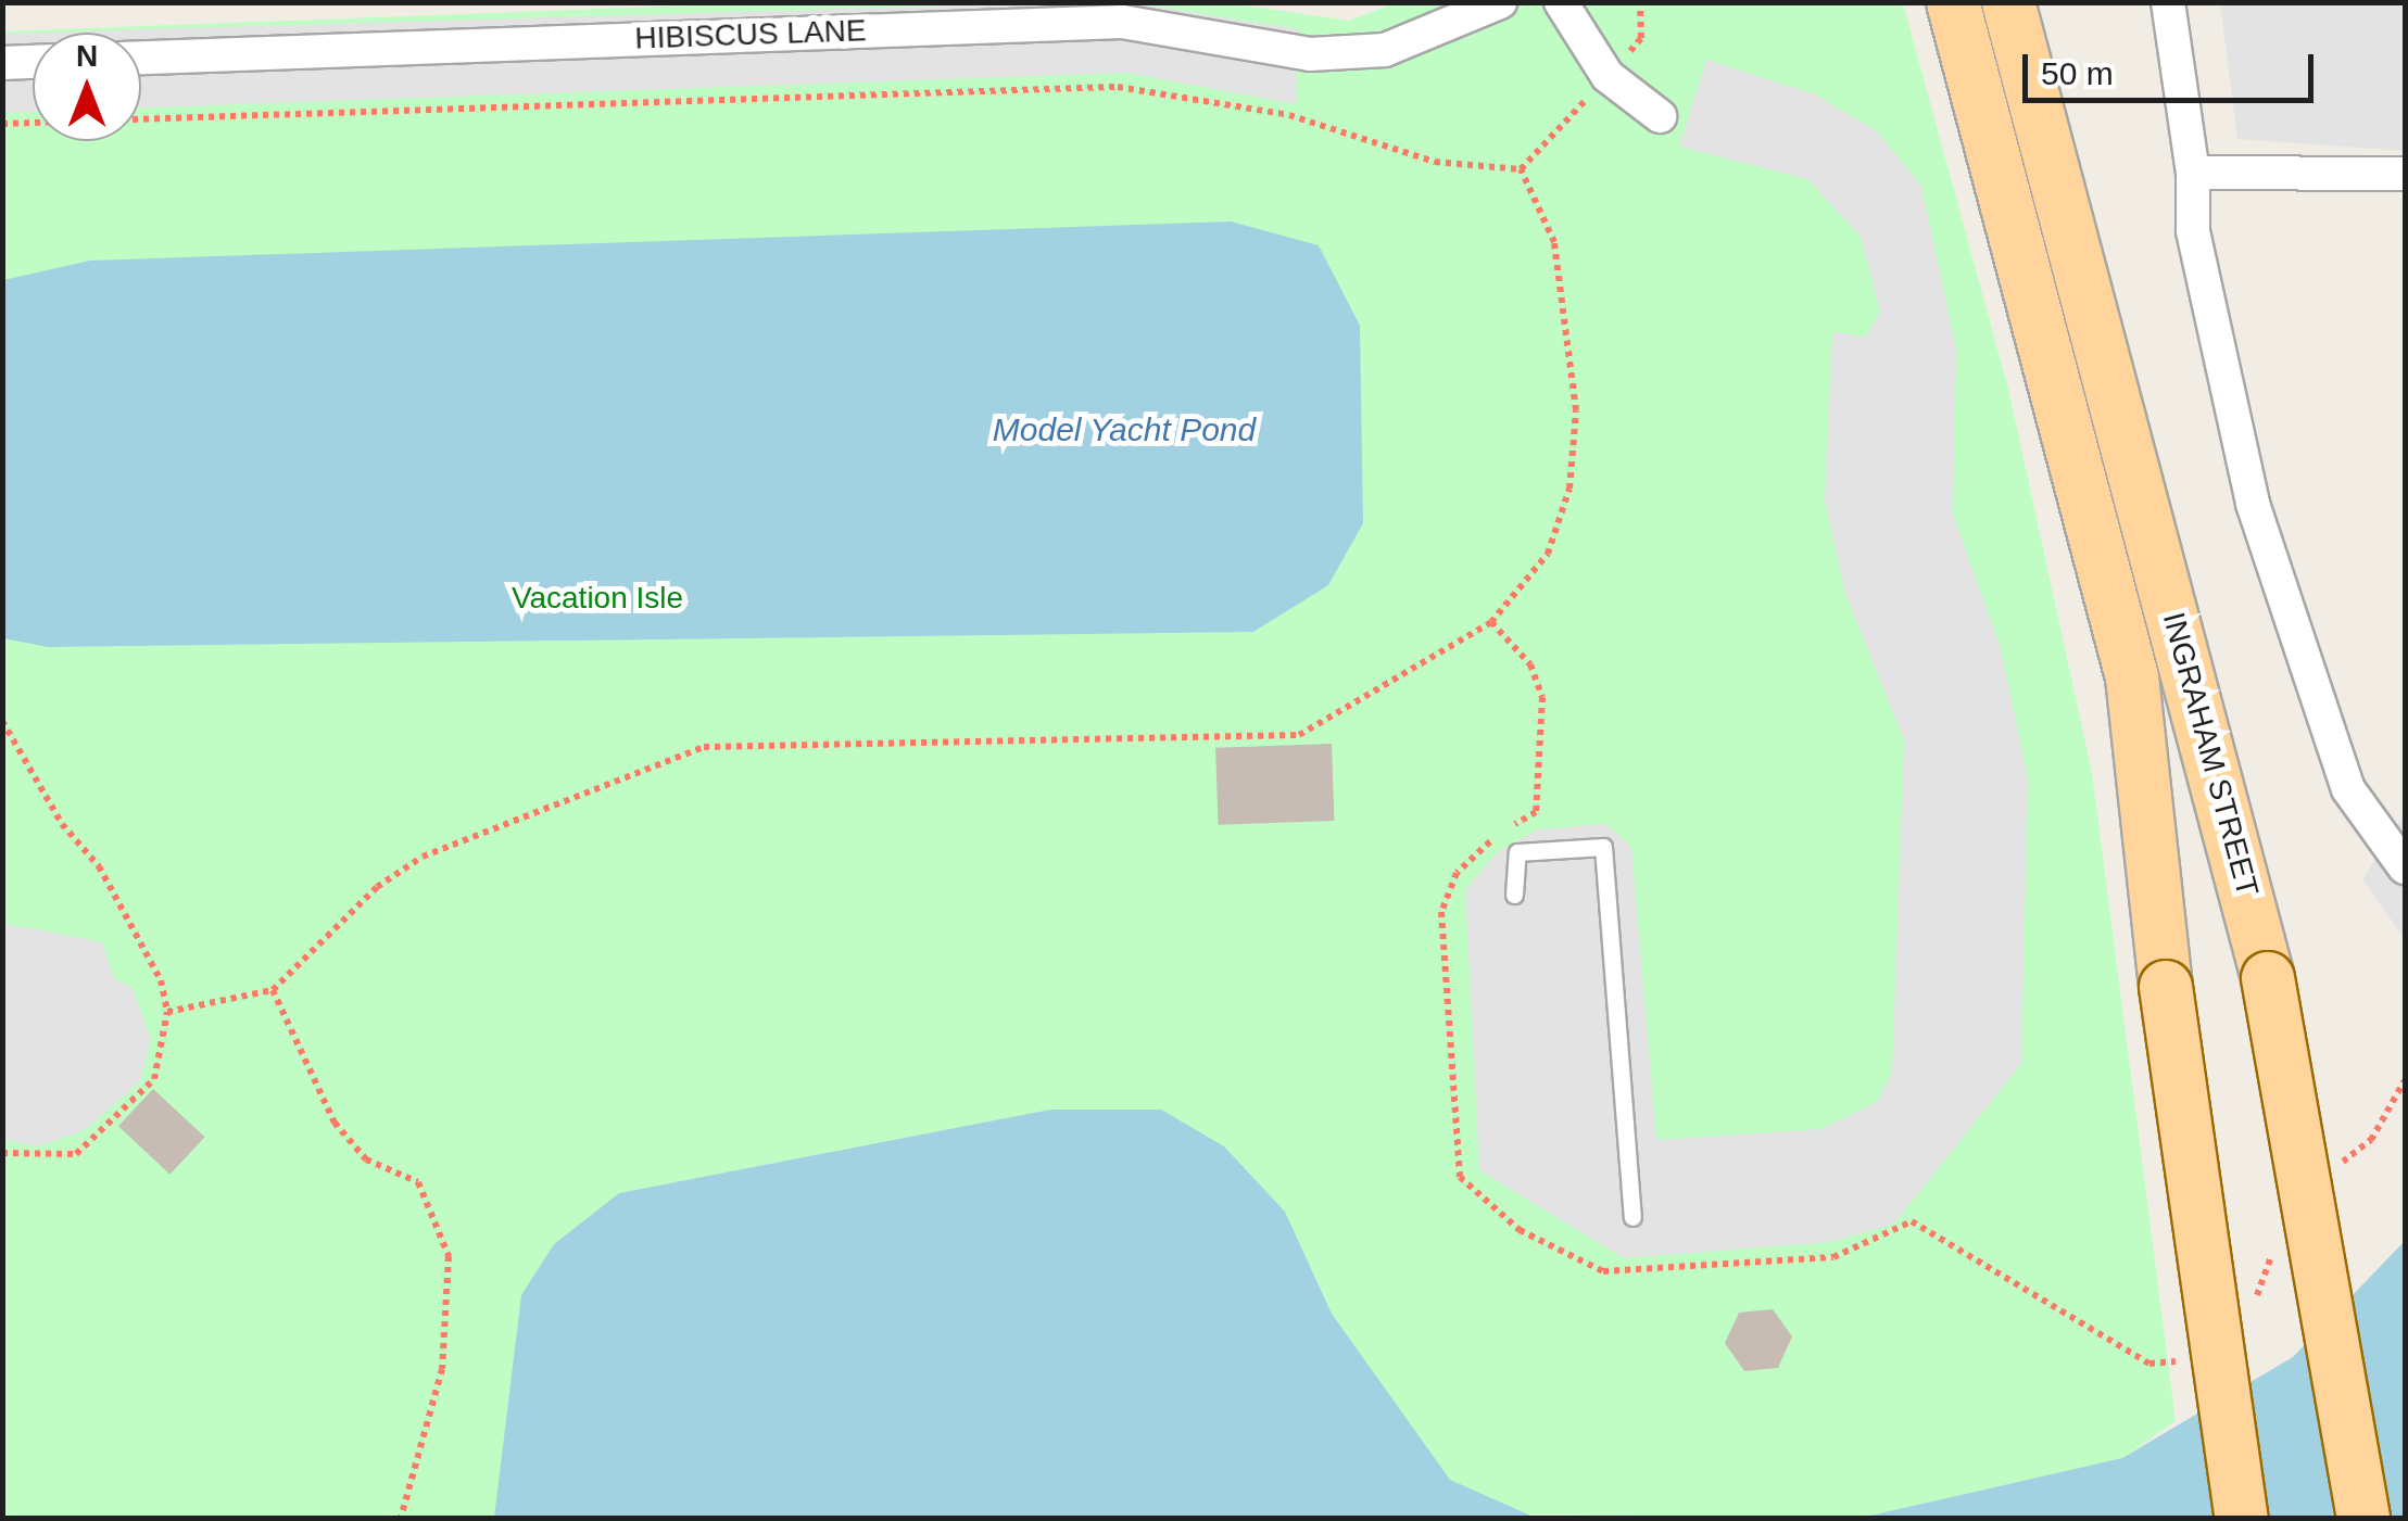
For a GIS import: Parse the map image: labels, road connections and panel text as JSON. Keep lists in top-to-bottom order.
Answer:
{
  "streets": {
    "main road": ["INGRAHAM STREET"],
    "street": ["HIBISCUS LANE"]
  },
  "water": ["Model Yacht Pond"],
  "parks": ["Vacation Isle"],
  "scale_bar": "50 m",
  "north": "top"
}
